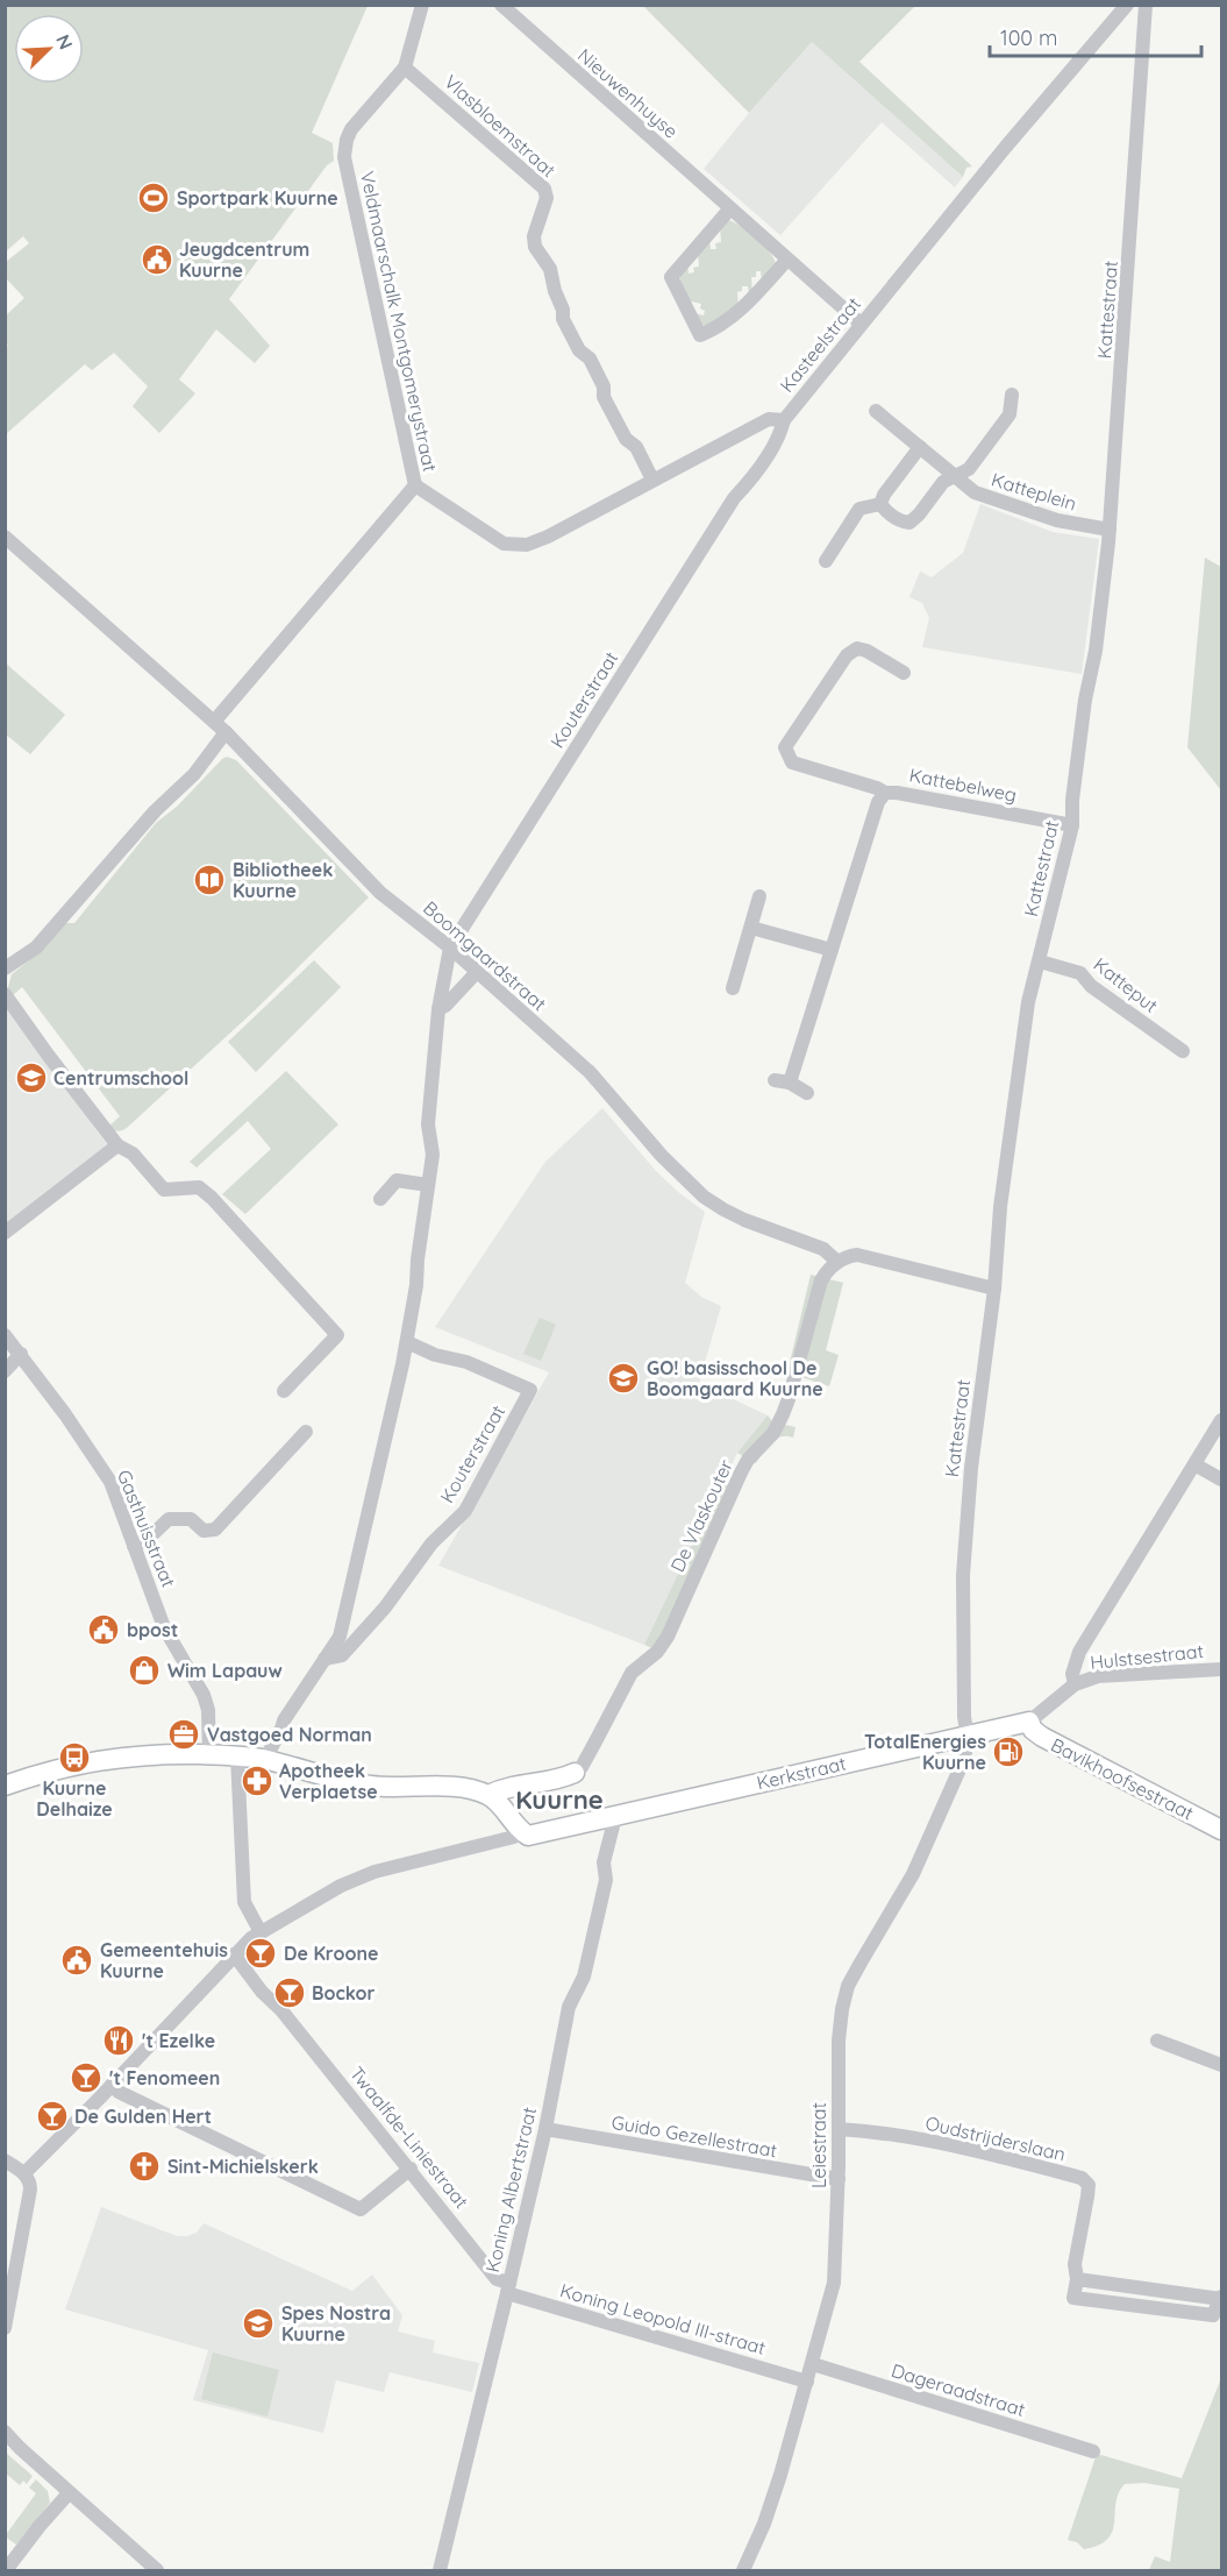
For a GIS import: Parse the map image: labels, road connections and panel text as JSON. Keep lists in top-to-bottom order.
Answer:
{
  "streets": {
    "street": [
      "Nieuwenhuyse",
      "Vlasbloemstraat",
      "Kattestraat",
      "Veldmaarschalk Montgomerystraat",
      "Kasteelstraat",
      "Katteplein",
      "Kouterstraat",
      "Kattebelweg",
      "Boomgaardstraat",
      "Katteput",
      "De Vlaskouter",
      "Gasthuisstraat",
      "Hulstsestraat",
      "Kerkstraat",
      "Bavikhoofsestraat",
      "Guido Gezellestraat",
      "Twaalfde-Liniestraat",
      "Oudstrijderslaan",
      "Leiestraat",
      "Koning Albertstraat",
      "Koning Leopold III-straat",
      "Dageraadstraat"
    ]
  },
  "crossings": [
    ["Nieuwenhuyse", "Kasteelstraat"],
    ["Vlasbloemstraat", "Veldmaarschalk Montgomerystraat"],
    ["Vlasbloemstraat", "Kasteelstraat"],
    ["Kattestraat", "Katteplein"],
    ["Kattestraat", "Kattebelweg"],
    ["Kattestraat", "Katteput"],
    ["Kattestraat", "Kerkstraat"],
    ["Kattestraat", "Leiestraat"],
    ["Veldmaarschalk Montgomerystraat", "Kasteelstraat"],
    ["Veldmaarschalk Montgomerystraat", "Boomgaardstraat"],
    ["Kasteelstraat", "Kouterstraat"],
    ["Kouterstraat", "Boomgaardstraat"],
    ["Boomgaardstraat", "De Vlaskouter"],
    ["Hulstsestraat", "Kerkstraat"],
    ["Kerkstraat", "Bavikhoofsestraat"],
    ["Kerkstraat", "Twaalfde-Liniestraat"],
    ["Kerkstraat", "Leiestraat"],
    ["Kerkstraat", "Koning Albertstraat"],
    ["Guido Gezellestraat", "Leiestraat"],
    ["Guido Gezellestraat", "Koning Albertstraat"],
    ["Twaalfde-Liniestraat", "Koning Albertstraat"],
    ["Twaalfde-Liniestraat", "Koning Leopold III-straat"],
    ["Oudstrijderslaan", "Leiestraat"],
    ["Leiestraat", "Koning Leopold III-straat"],
    ["Leiestraat", "Dageraadstraat"],
    ["Koning Albertstraat", "Koning Leopold III-straat"]
  ],
  "districts": ["Kuurne"],
  "places": {
    "sports": ["Sportpark Kuurne"],
    "public building": ["Jeugdcentrum Kuurne", "bpost", "Gemeentehuis Kuurne"],
    "library": ["Bibliotheek Kuurne"],
    "school or university": ["Centrumschool", "GO! basisschool De Boomgaard Kuurne", "Spes Nostra Kuurne"],
    "shop": ["Wim Lapauw"],
    "office": ["Vastgoed Norman"],
    "fuel station": ["TotalEnergies Kuurne"],
    "bus stop": ["Kuurne Delhaize"],
    "pharmacy": ["Apotheek Verplaetse"],
    "bar": [
      "De Kroone",
      "Bockor",
      "'t Fenomeen",
      "De Gulden Hert"
    ],
    "restaurant": ["'t Ezelke"],
    "church": ["Sint-Michielskerk"]
  },
  "scale_bar": "100 m",
  "north": "top right"
}
